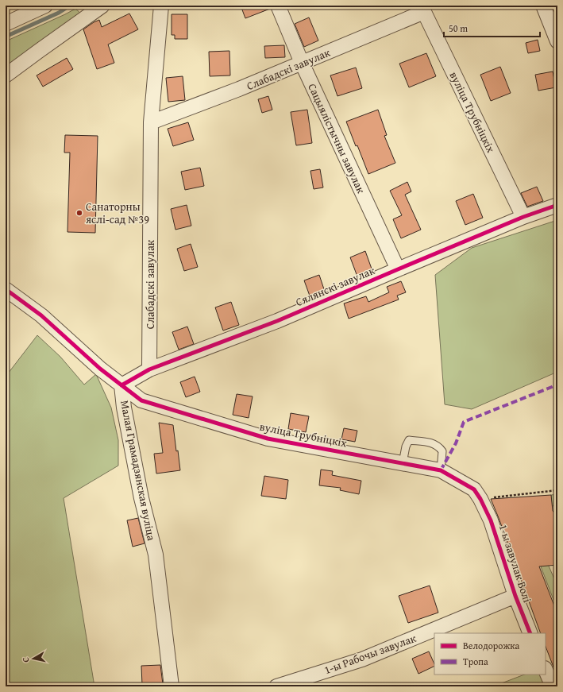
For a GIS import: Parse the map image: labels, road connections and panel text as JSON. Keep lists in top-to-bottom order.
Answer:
{
  "streets": {
    "street": [
      "Слабадскі завулак",
      "вуліца Трубніцкіх",
      "Сацыялістычны завулак",
      "Сялянскі завулак",
      "Малая Грамадзянская вуліца",
      "1-ы завулак Волі",
      "1-ы Рабочы завулак"
    ]
  },
  "crossings": [
    ["Слабадскі завулак", "вуліца Трубніцкіх"],
    ["Слабадскі завулак", "Сацыялістычны завулак"],
    ["Слабадскі завулак", "Сялянскі завулак"],
    ["вуліца Трубніцкіх", "Сялянскі завулак"],
    ["вуліца Трубніцкіх", "Малая Грамадзянская вуліца"],
    ["вуліца Трубніцкіх", "1-ы завулак Волі"],
    ["Сацыялістычны завулак", "Сялянскі завулак"],
    ["Сялянскі завулак", "Малая Грамадзянская вуліца"],
    ["1-ы завулак Волі", "1-ы Рабочы завулак"]
  ],
  "places": ["Санаторны яслі-сад №39"],
  "legend": ["Велодорожка", "Тропа"],
  "scale_bar": "50 m",
  "north": "left"
}
